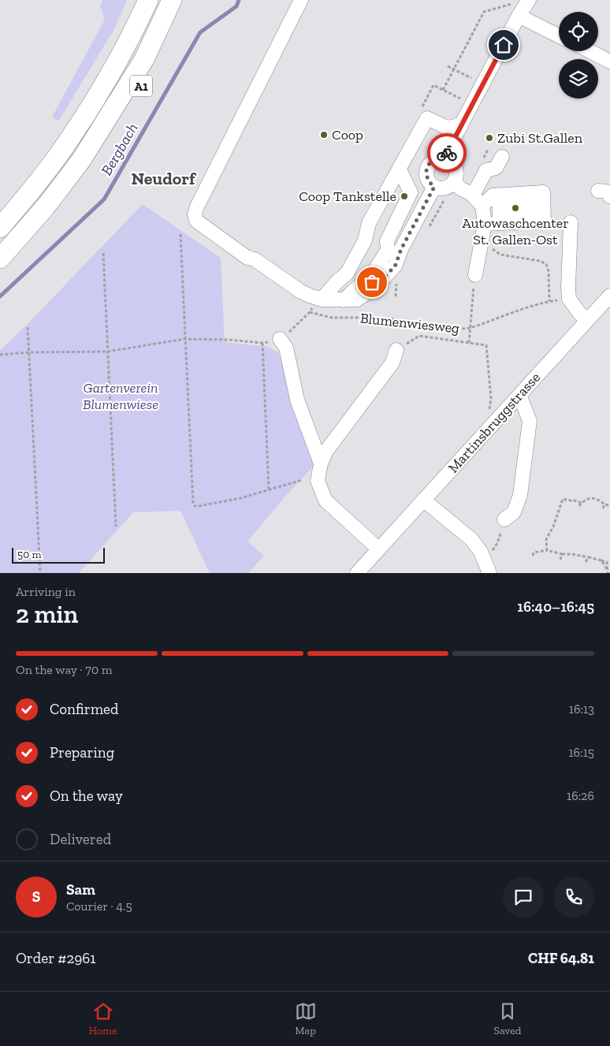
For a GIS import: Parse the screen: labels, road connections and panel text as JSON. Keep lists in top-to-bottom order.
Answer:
{
  "streets": {
    "highway": ["A1"],
    "street": ["Martinsbruggstrasse"],
    "path": ["Blumenwiesweg"]
  },
  "districts": ["Neudorf"],
  "water": ["Bergbach"],
  "parks": ["Gartenverein Blumenwiese"],
  "places": [
    "Coop",
    "Zubi St.Gallen",
    "Coop Tankstelle",
    "Autowaschcenter St. Gallen-Ost"
  ],
  "scale_bar": "50 m",
  "page": {
    "scale": "50 m",
    "heading": ["2 min", "Arriving in", "16:40–16:45"],
    "panel": [
      "Sam",
      "Courier · 4.5",
      "Order #2961",
      "CHF 64.81"
    ],
    "bar": "On the way · 70 m",
    "list": [
      ["Confirmed", "16:13"],
      ["Preparing", "16:15"],
      ["On the way", "16:26"],
      "Delivered"
    ],
    "round": "S",
    "tabs": ["Home", "Map", "Saved"]
  }
}
